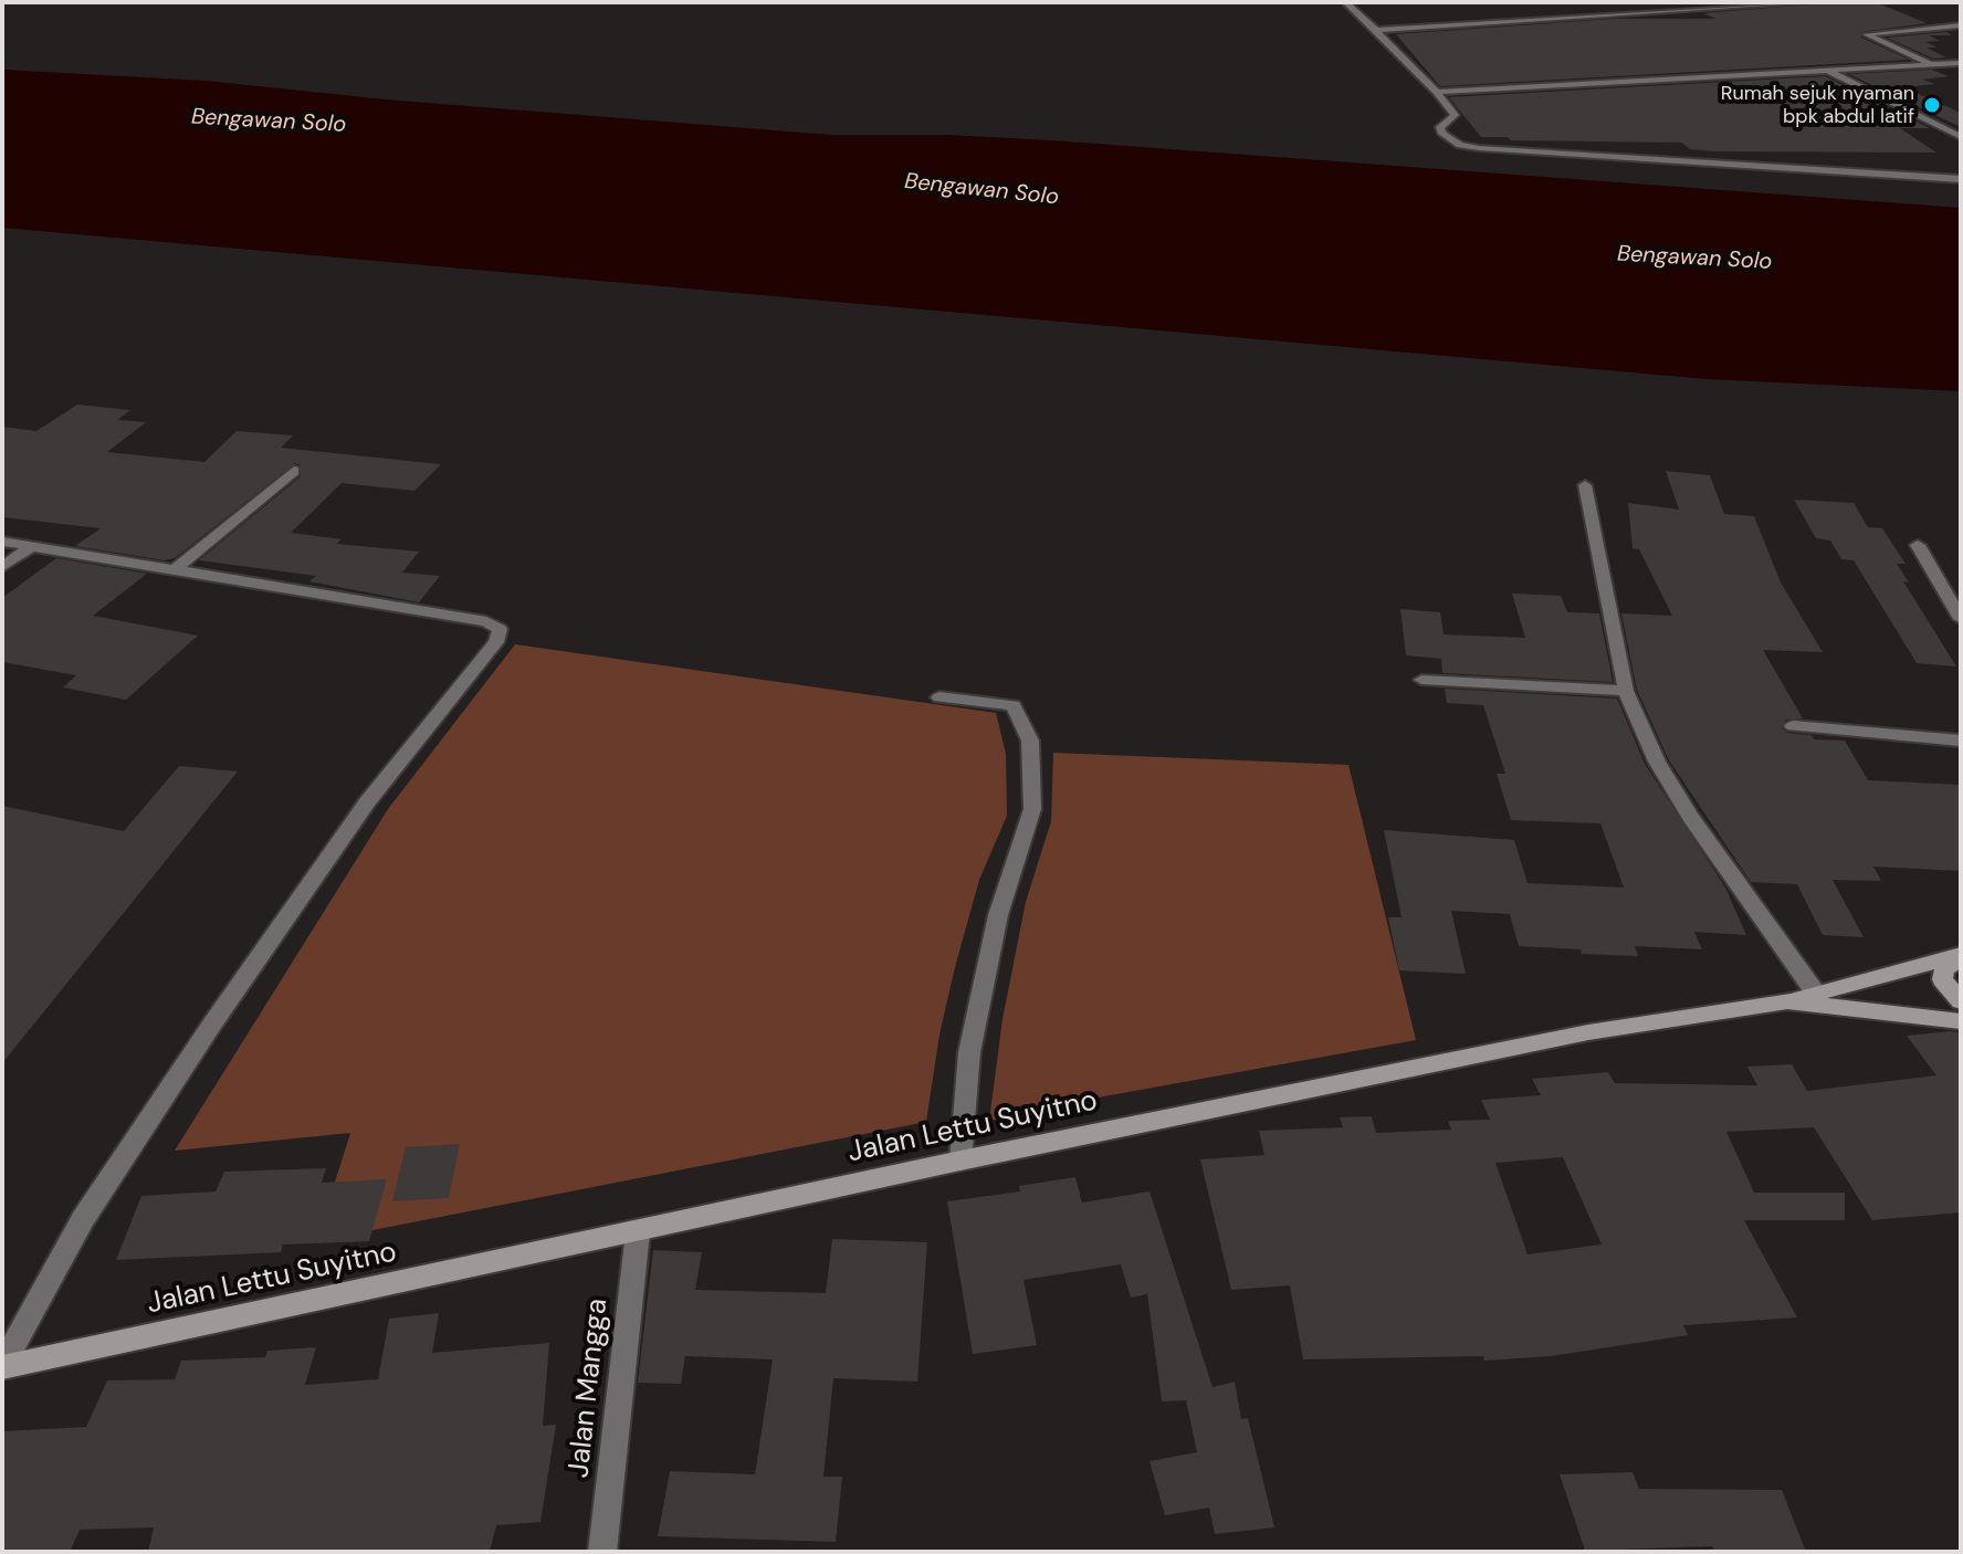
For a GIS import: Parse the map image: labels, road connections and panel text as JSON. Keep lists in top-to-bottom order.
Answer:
{
  "streets": {
    "main road": ["Jalan Lettu Suyitno"],
    "street": ["Jalan Mangga"]
  },
  "crossings": [
    ["Jalan Lettu Suyitno", "Jalan Mangga"]
  ],
  "water": ["Bengawan Solo"],
  "places": ["Rumah sejuk nyaman bpk abdul latif"]
}
